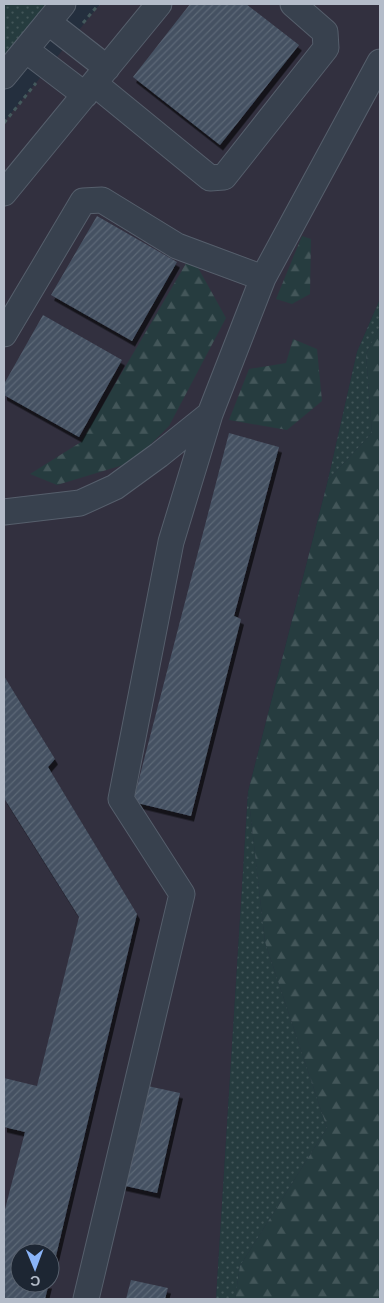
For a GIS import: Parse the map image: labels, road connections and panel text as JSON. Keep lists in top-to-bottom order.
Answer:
{
  "north": "bottom"
}
